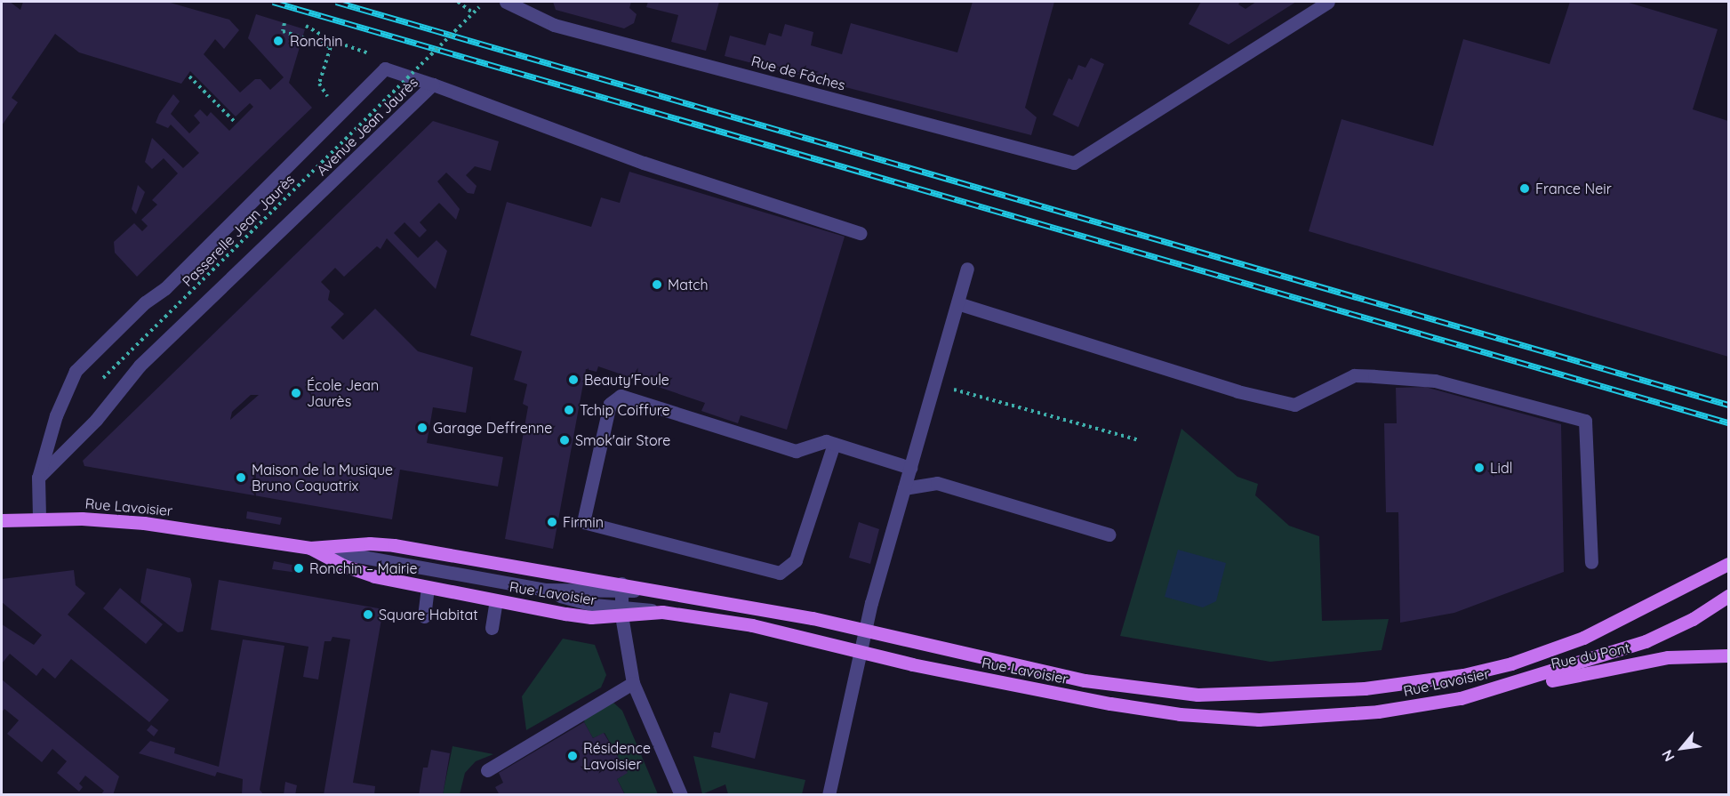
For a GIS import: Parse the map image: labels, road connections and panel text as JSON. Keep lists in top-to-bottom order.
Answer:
{
  "streets": {
    "main road": ["Rue Lavoisier", "Rue du Pont"],
    "street": ["Rue de Fâches", "Avenue Jean Jaurès"],
    "path": ["Passerelle Jean Jaurès"]
  },
  "crossings": [
    ["Avenue Jean Jaurès", "Rue Lavoisier"],
    ["Rue Lavoisier", "Rue du Pont"]
  ],
  "places": [
    "Ronchin",
    "France Neir",
    "Match",
    "Beauty'Foule",
    "École Jean Jaurès",
    "Tchip Coiffure",
    "Garage Deffrenne",
    "Smok'air Store",
    "Lidl",
    "Maison de la Musique Bruno Coquatrix",
    "Firmin",
    "Ronchin – Mairie",
    "Square Habitat",
    "Résidence Lavoisier"
  ],
  "north": "bottom left"
}
